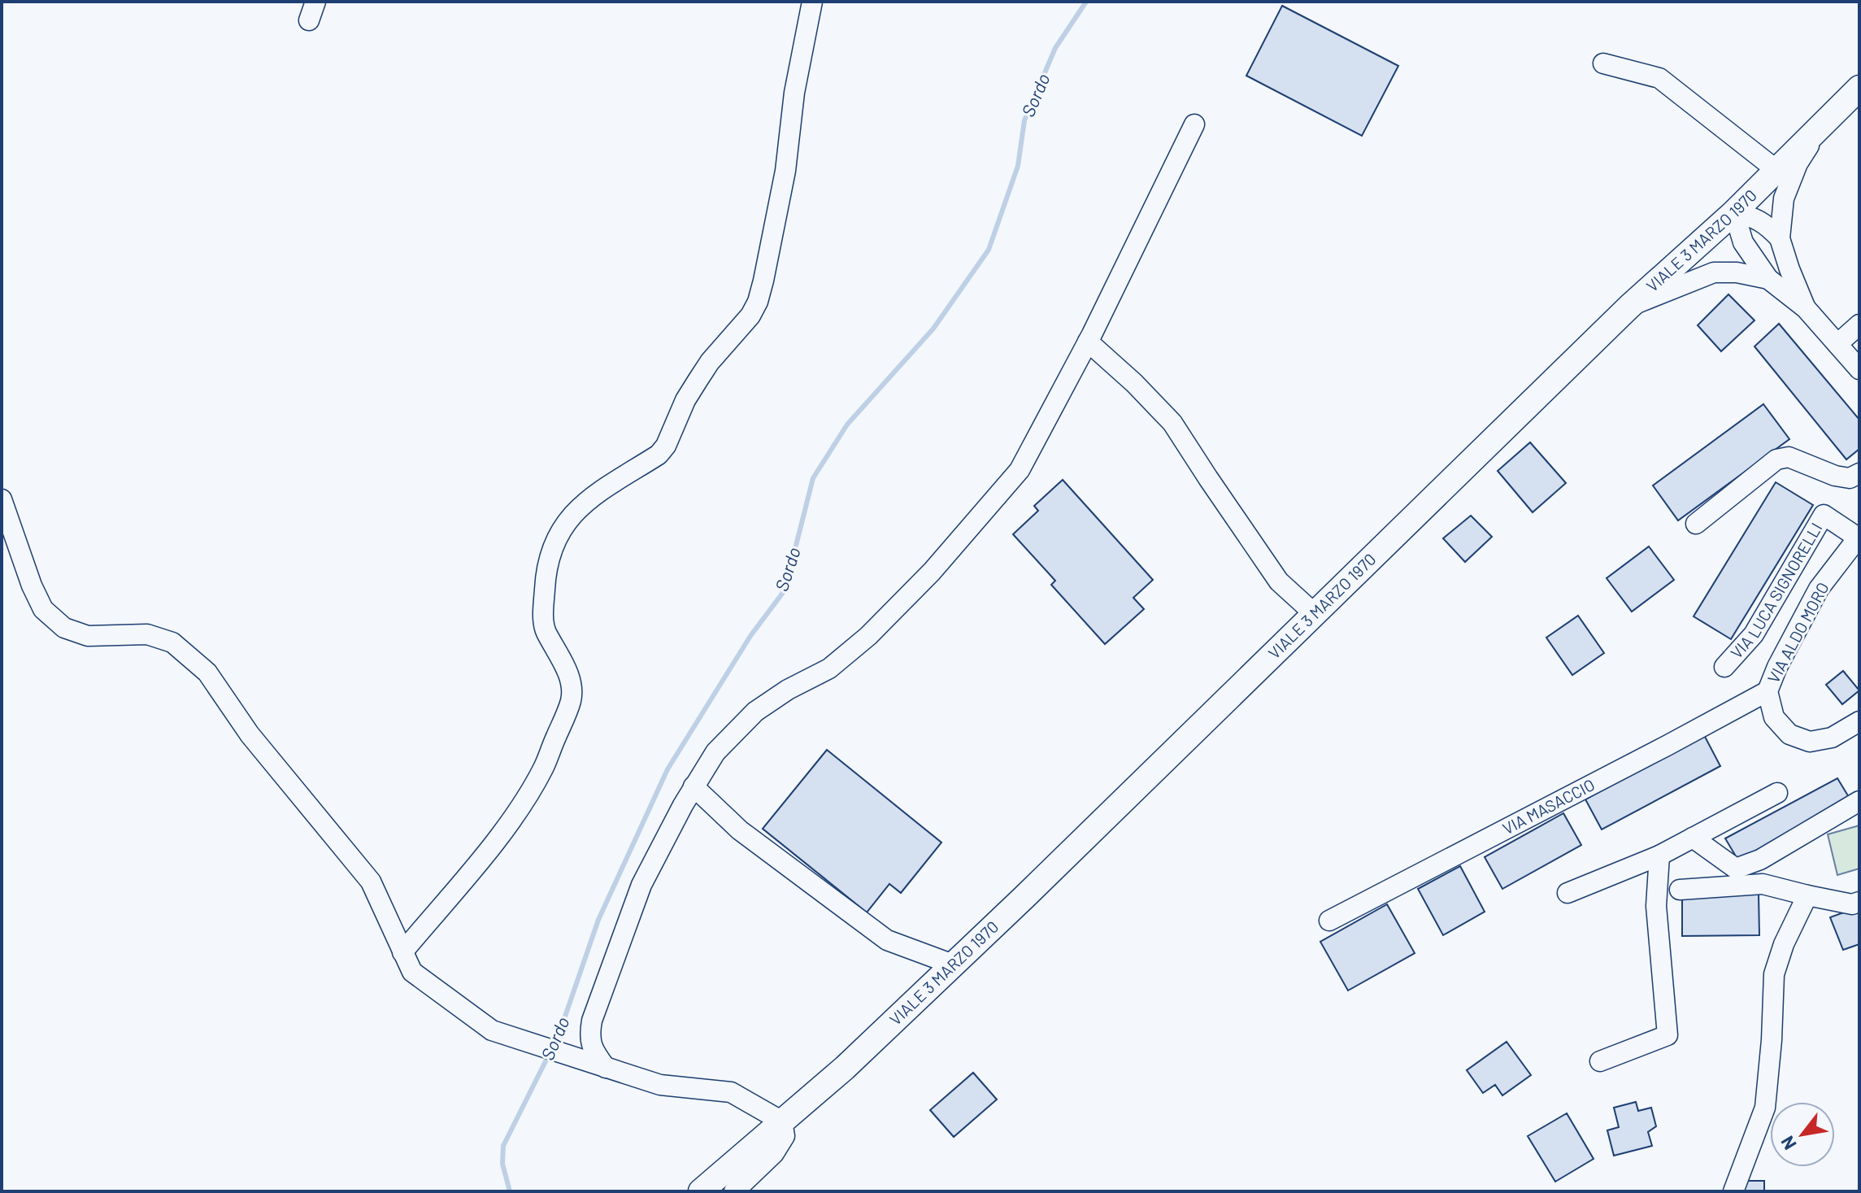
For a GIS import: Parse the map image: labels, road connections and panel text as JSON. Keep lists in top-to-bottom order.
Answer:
{
  "streets": {
    "main road": ["VIALE 3 MARZO 1970"],
    "street": ["VIA LUCA SIGNORELLI", "VIA ALDO MORO", "VIA MASACCIO"]
  },
  "crossings": [
    ["VIA LUCA SIGNORELLI", "VIA ALDO MORO"],
    ["VIA ALDO MORO", "VIA MASACCIO"]
  ],
  "water": ["Sordo"],
  "north": "bottom left"
}
